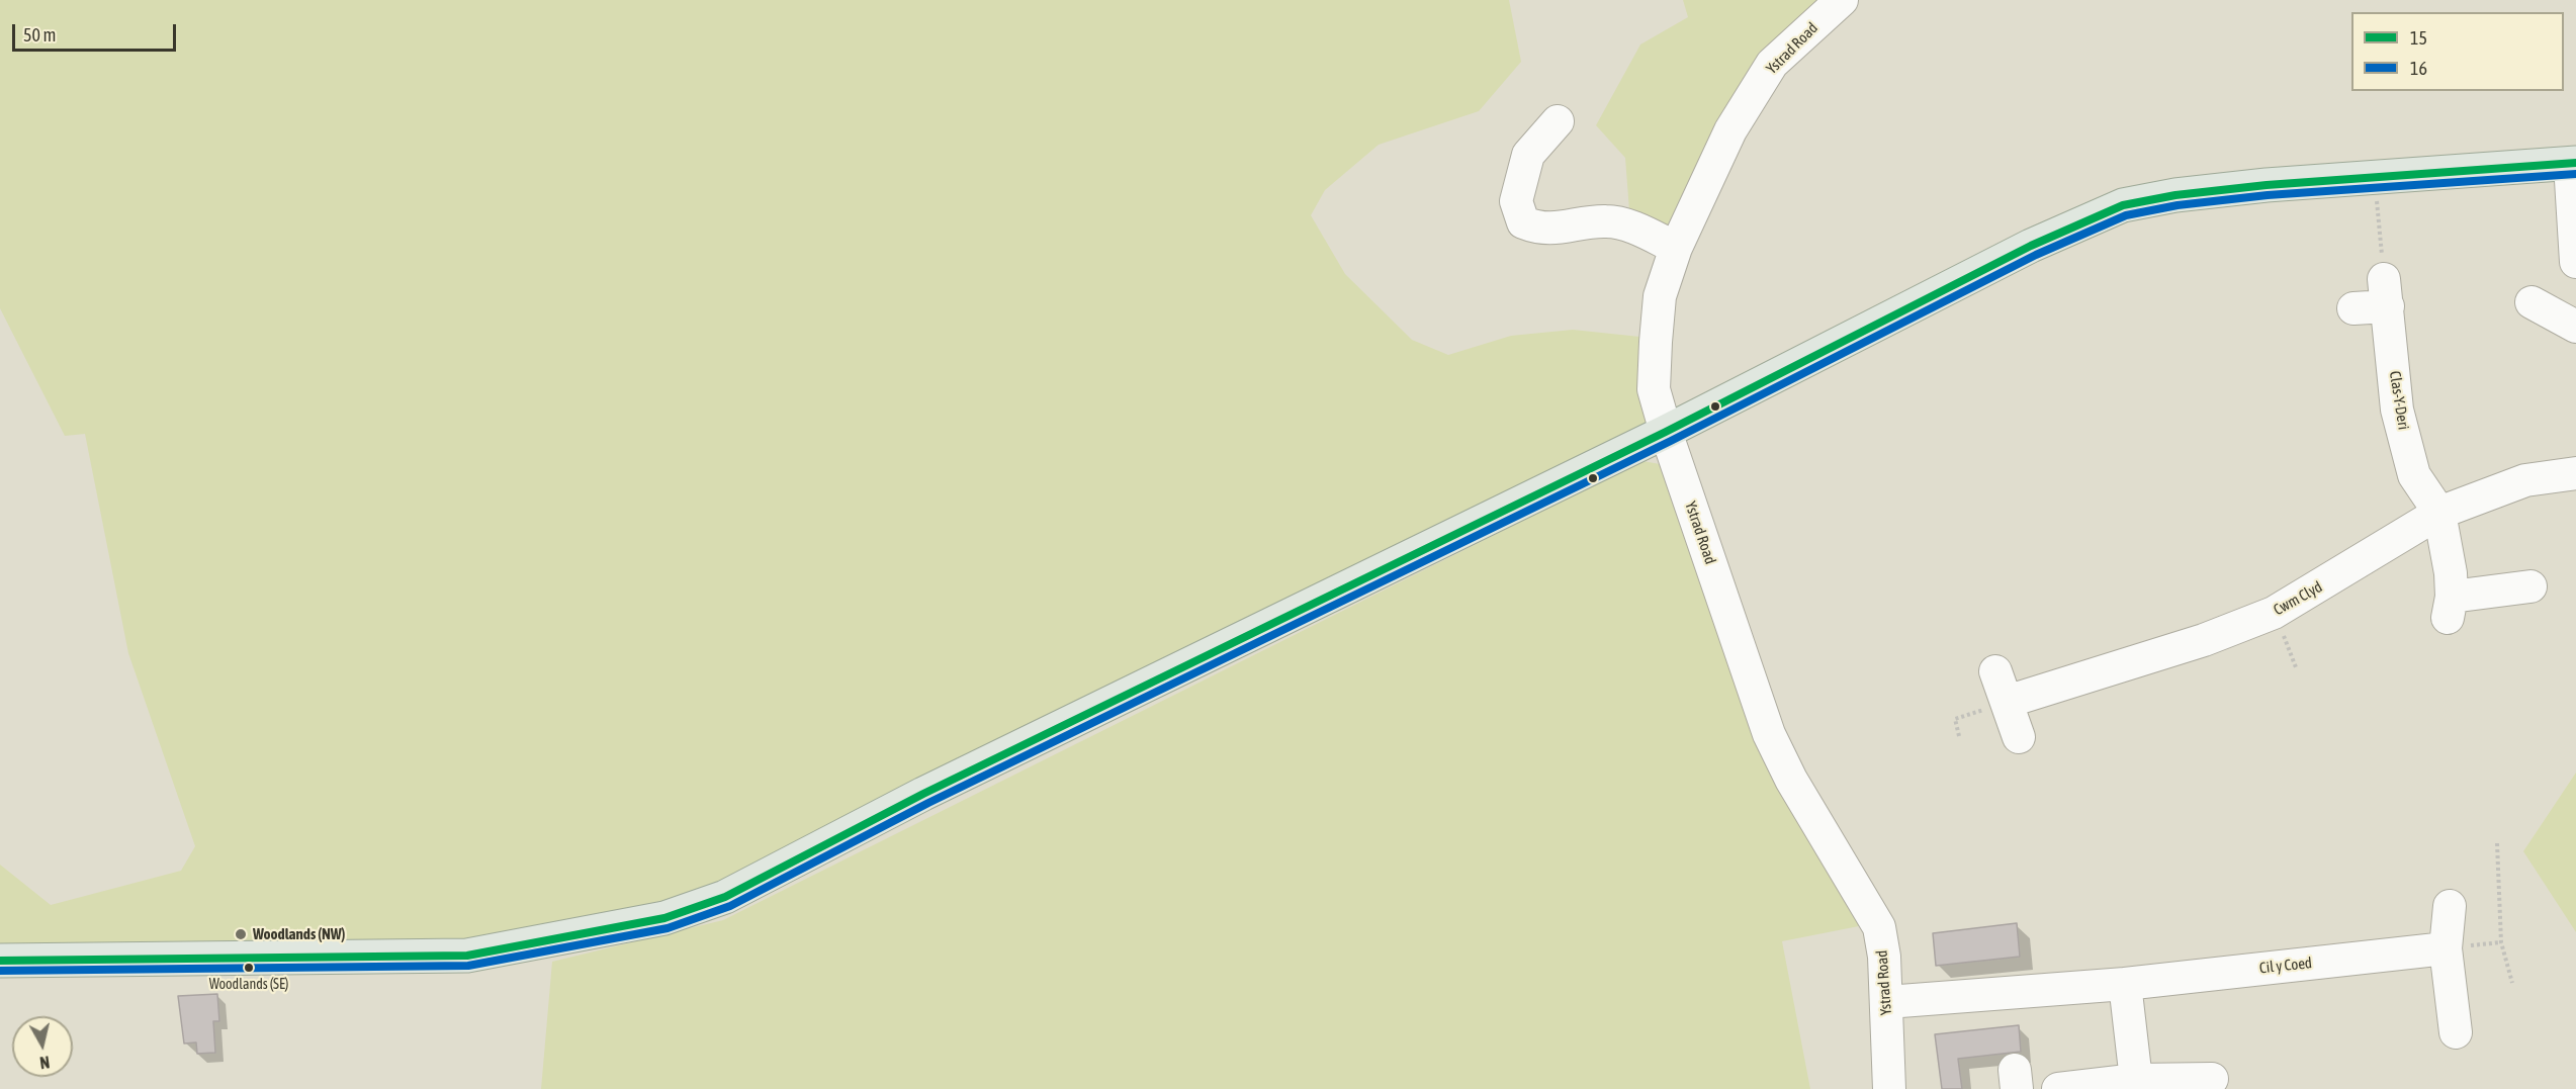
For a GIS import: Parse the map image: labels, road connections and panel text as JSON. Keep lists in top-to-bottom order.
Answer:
{
  "streets": {
    "street": [
      "Ystrad Road",
      "Clas-Y-Deri",
      "Cwm Clyd",
      "Cil y Coed"
    ]
  },
  "crossings": [
    ["Ystrad Road", "Cil y Coed"],
    ["Clas-Y-Deri", "Cwm Clyd"]
  ],
  "places": ["Woodlands (NW)", "Woodlands (SE)"],
  "lines": ["transit line 15", "transit line 16"],
  "legend": ["15", "16"],
  "scale_bar": "50 m",
  "north": "bottom"
}
